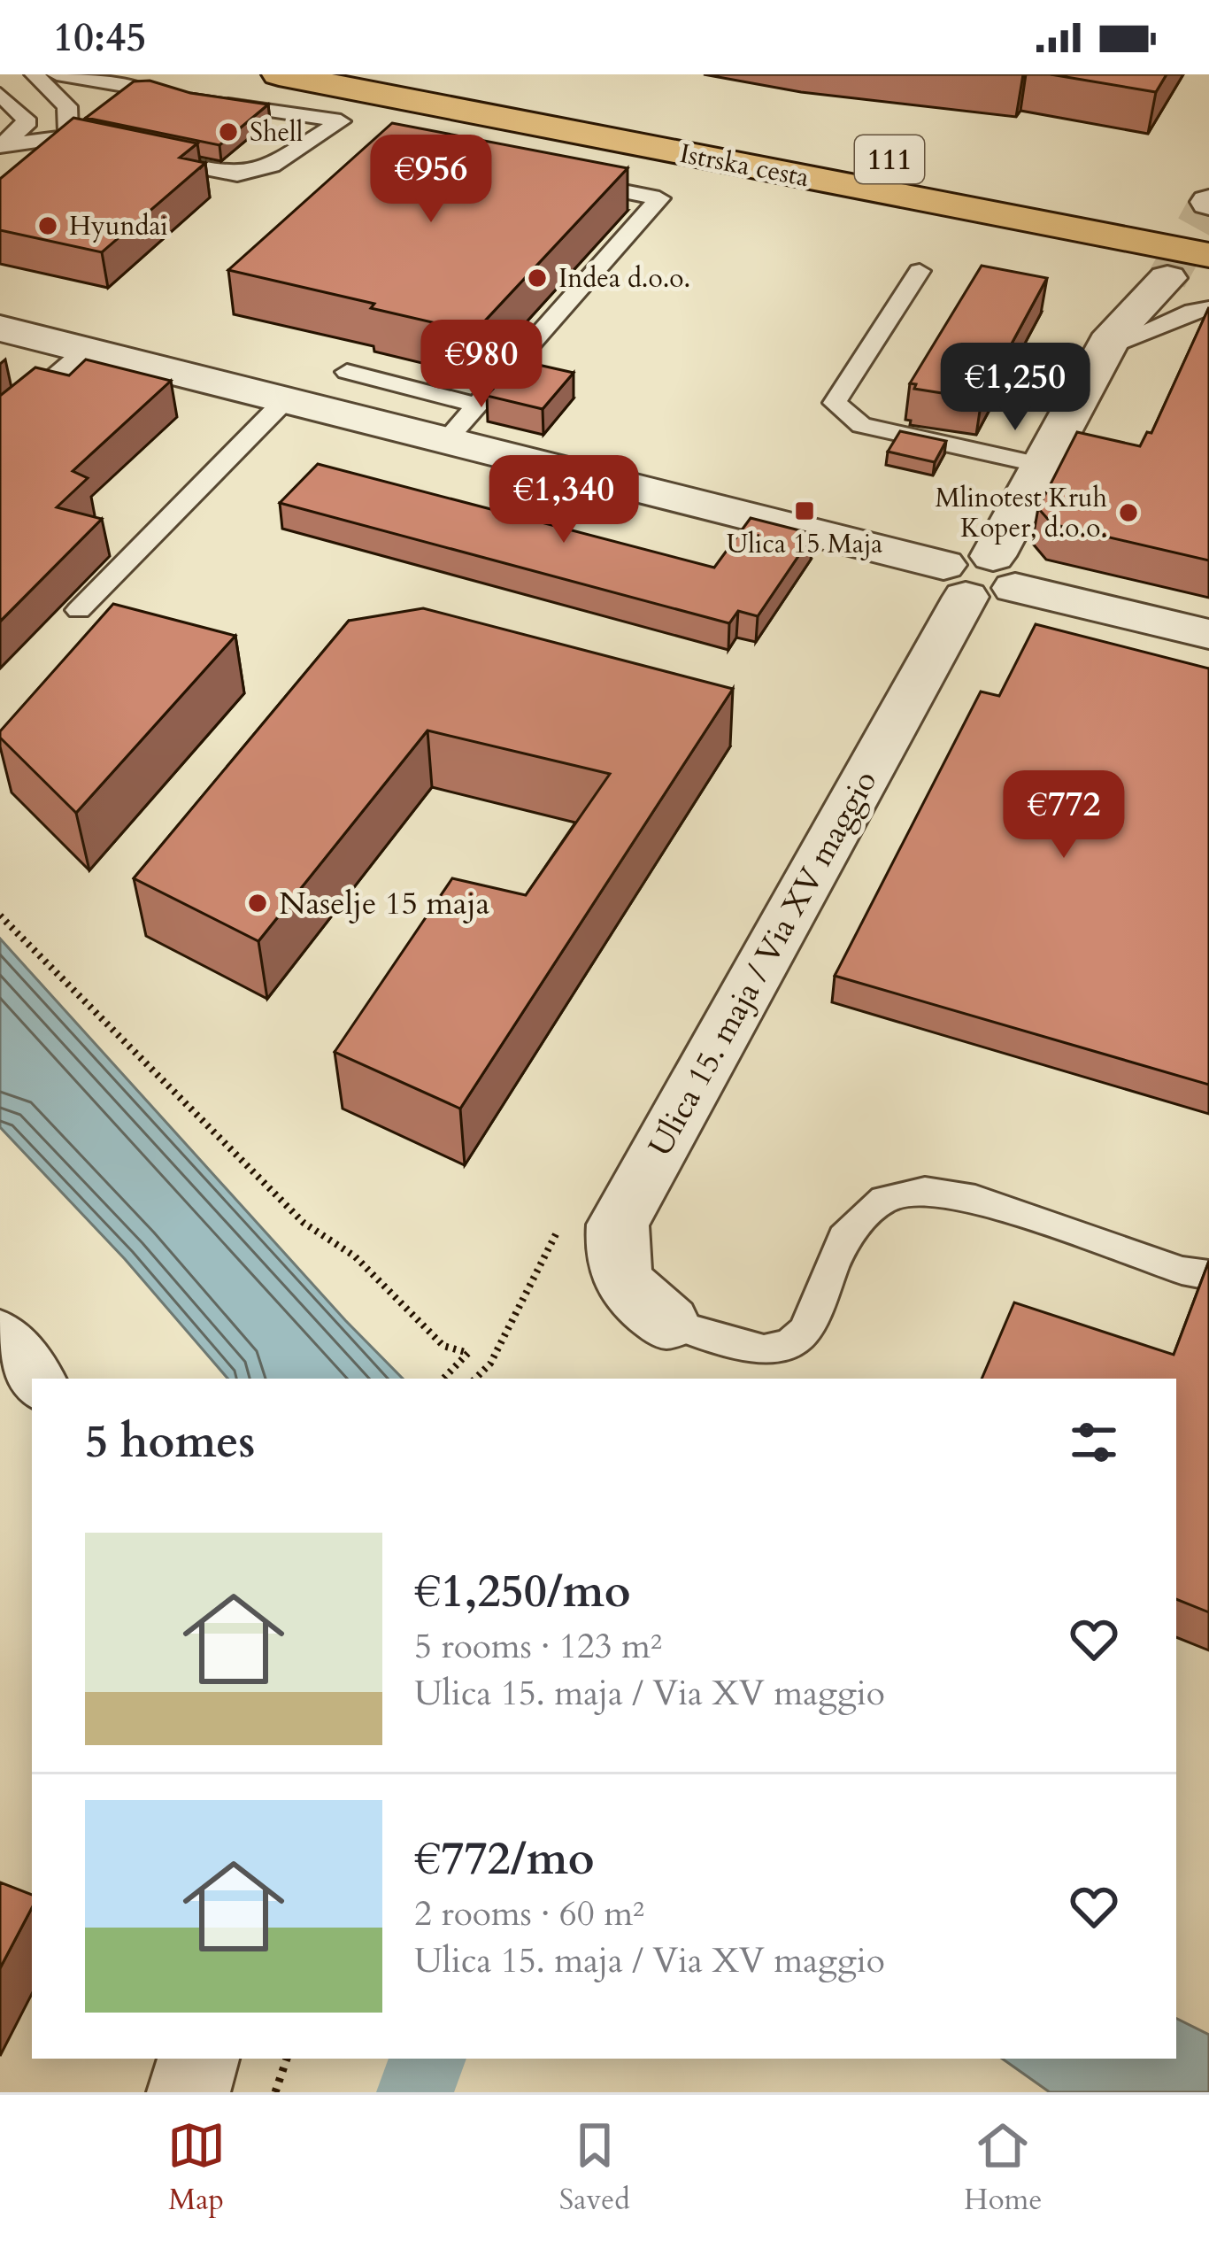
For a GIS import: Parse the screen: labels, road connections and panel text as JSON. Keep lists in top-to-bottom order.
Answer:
{
  "streets": {
    "highway": ["111", "Istrska cesta"],
    "street": ["Ulica 15. maja / Via XV maggio"]
  },
  "places": {
    "other": [
      "Shell",
      "Hyundai",
      "Indea d.o.o.",
      "Mlinotest Kruh Koper, d.o.o.",
      "Naselje 15 maja"
    ],
    "transit": ["Ulica 15 Maja"]
  },
  "page": {
    "status": "10:45",
    "price": [
      "€956",
      "€980",
      "€1,250",
      "€1,340",
      "€772"
    ],
    "heading": "5 homes",
    "list": [
      {
        "name": "€1,250/mo",
        "note": "5 rooms · 123 m² · Ulica 15. maja / Via XV maggio"
      },
      {
        "name": "€772/mo",
        "note": "2 rooms · 60 m² · Ulica 15. maja / Via XV maggio"
      }
    ],
    "tabs": ["Map", "Saved", "Home"]
  }
}
